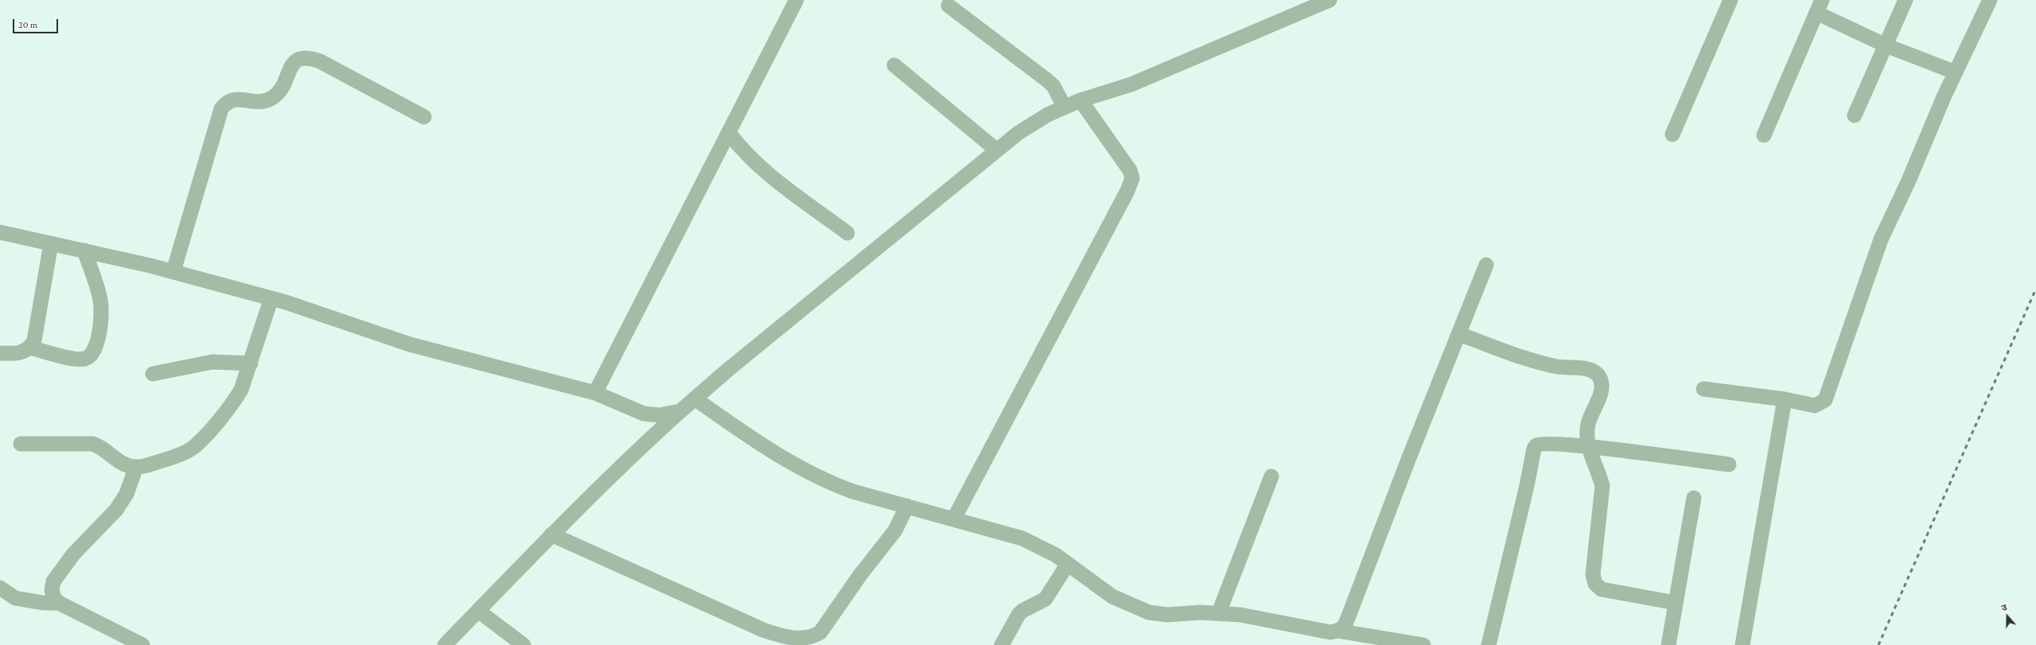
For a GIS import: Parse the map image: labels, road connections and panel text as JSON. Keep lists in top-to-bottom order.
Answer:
{
  "scale_bar": "20 m",
  "north": "top"
}
